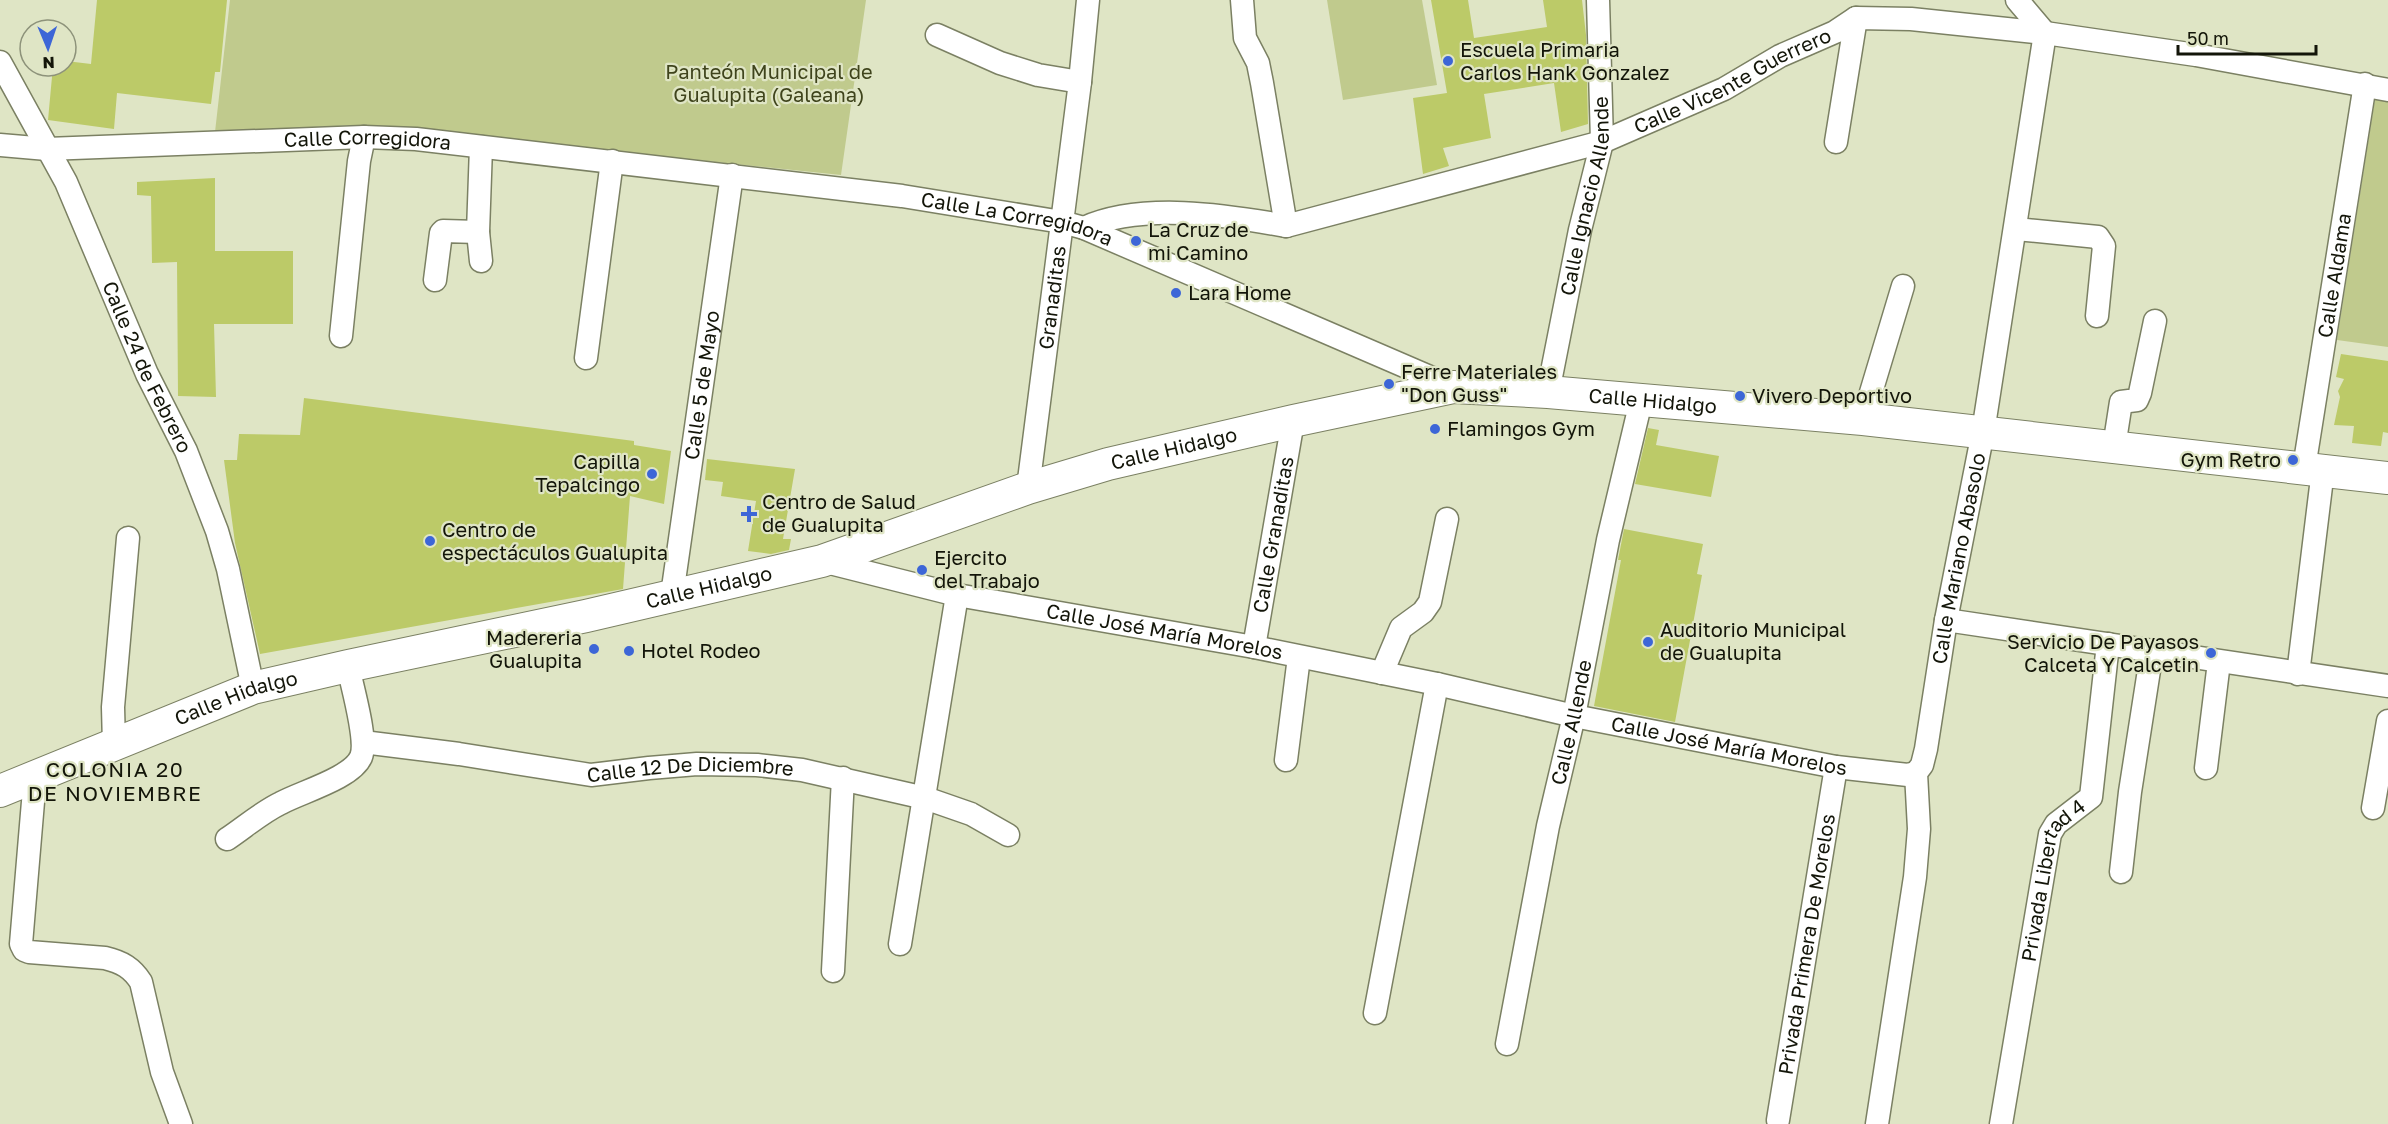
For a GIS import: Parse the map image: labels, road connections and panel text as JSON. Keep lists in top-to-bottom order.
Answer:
{
  "streets": {
    "main road": ["Calle Hidalgo"],
    "street": [
      "Calle Vicente Guerrero",
      "Calle Corregidora",
      "Calle Ignacio Allende",
      "Calle La Corregidora",
      "Calle Aldama",
      "Granaditas",
      "Calle 24 de Febrero",
      "Calle 5 de Mayo",
      "Calle Granaditas",
      "Calle Mariano Abasolo",
      "Calle José María Morelos",
      "Calle Allende",
      "Calle 12 De Diciembre",
      "Privada Libertad 4",
      "Privada Primera De Morelos"
    ]
  },
  "crossings": [
    ["Calle Vicente Guerrero", "Calle Ignacio Allende"],
    ["Calle Vicente Guerrero", "Calle La Corregidora"],
    ["Calle Corregidora", "Calle La Corregidora"],
    ["Calle Corregidora", "Calle 24 de Febrero"],
    ["Calle Corregidora", "Calle 5 de Mayo"],
    ["Calle Ignacio Allende", "Calle Hidalgo"],
    ["Calle La Corregidora", "Granaditas"],
    ["Calle La Corregidora", "Calle 5 de Mayo"],
    ["Calle La Corregidora", "Calle Hidalgo"],
    ["Calle Aldama", "Calle Hidalgo"],
    ["Granaditas", "Calle Hidalgo"],
    ["Calle 24 de Febrero", "Calle Hidalgo"],
    ["Calle 5 de Mayo", "Calle Hidalgo"],
    ["Calle Hidalgo", "Calle Granaditas"],
    ["Calle Hidalgo", "Calle Mariano Abasolo"],
    ["Calle Hidalgo", "Calle José María Morelos"],
    ["Calle Hidalgo", "Calle Allende"],
    ["Calle Granaditas", "Calle José María Morelos"],
    ["Calle Mariano Abasolo", "Calle José María Morelos"],
    ["Calle José María Morelos", "Calle Allende"],
    ["Calle José María Morelos", "Privada Primera De Morelos"]
  ],
  "districts": ["COLONIA 20 DE NOVIEMBRE"],
  "parks": ["Panteón Municipal de Gualupita (Galeana)"],
  "places": {
    "other": [
      "Escuela Primaria Carlos Hank Gonzalez",
      "La Cruz de mi Camino",
      "Lara Home",
      "Ferre Materiales \"Don Guss\"",
      "Vivero Deportivo",
      "Flamingos Gym",
      "Gym Retro",
      "Capilla Tepalcingo",
      "Centro de espectáculos Gualupita",
      "Ejercito del Trabajo",
      "Auditorio Municipal de Gualupita",
      "Madereria Gualupita",
      "Hotel Rodeo",
      "Servicio De Payasos Calceta Y Calcetin"
    ],
    "health": ["Centro de Salud de Gualupita"]
  },
  "scale_bar": "50 m",
  "north": "bottom"
}
